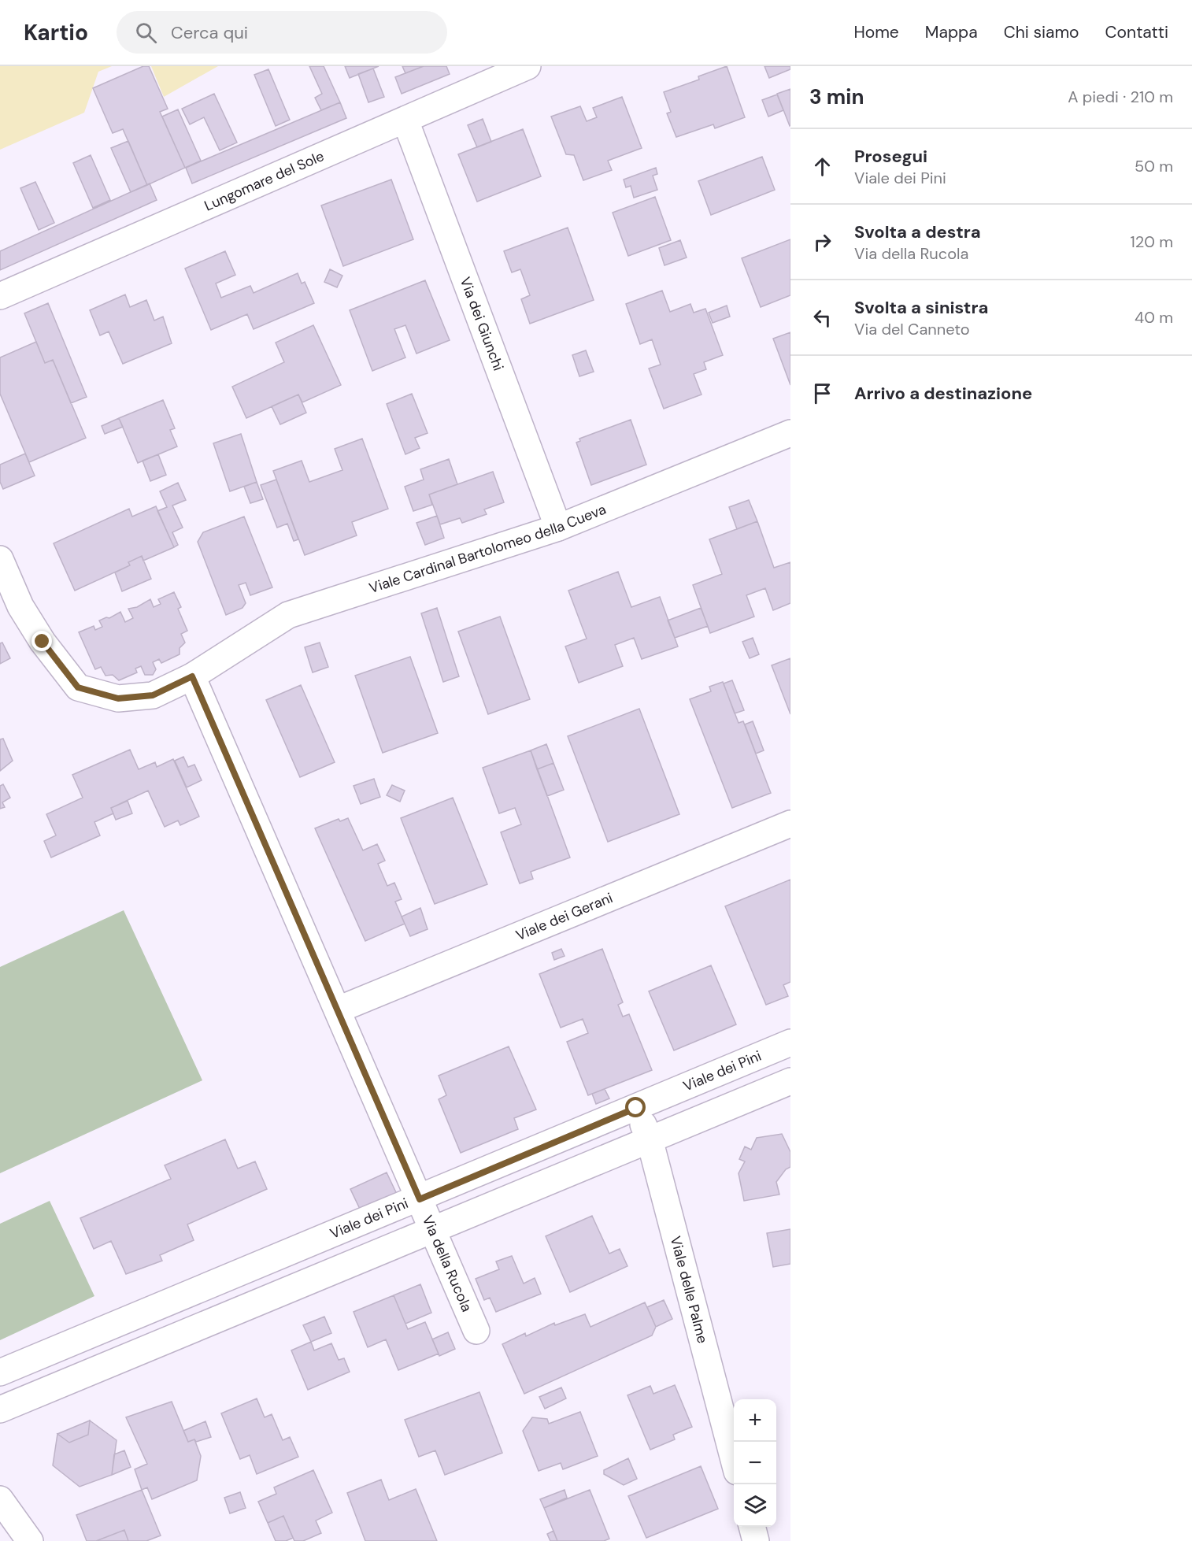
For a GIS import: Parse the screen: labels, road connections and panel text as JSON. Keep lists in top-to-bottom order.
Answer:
{
  "streets": {
    "street": [
      "Lungomare del Sole",
      "Via dei Giunchi",
      "Viale Cardinal Bartolomeo della Cueva",
      "Viale dei Gerani",
      "Viale dei Pini",
      "Via della Rucola",
      "Viale delle Palme"
    ]
  },
  "crossings": [
    ["Lungomare del Sole", "Via dei Giunchi"],
    ["Via dei Giunchi", "Viale Cardinal Bartolomeo della Cueva"],
    ["Viale Cardinal Bartolomeo della Cueva", "Via della Rucola"],
    ["Viale dei Gerani", "Via della Rucola"],
    ["Viale dei Pini", "Via della Rucola"],
    ["Viale dei Pini", "Viale delle Palme"]
  ],
  "page": {
    "header": "Kartio",
    "search": "Cerca qui",
    "nav": [
      "Home",
      "Mappa",
      "Chi siamo",
      "Contatti"
    ],
    "heading": ["3 min", "A piedi · 210 m"],
    "list": [
      ["Prosegui", "Viale dei Pini", "50 m"],
      ["Svolta a destra", "Via della Rucola", "120 m"],
      ["Svolta a sinistra", "Via del Canneto", "40 m"],
      "Arrivo a destinazione"
    ],
    "map_buttons": ["+", "−"]
  }
}
